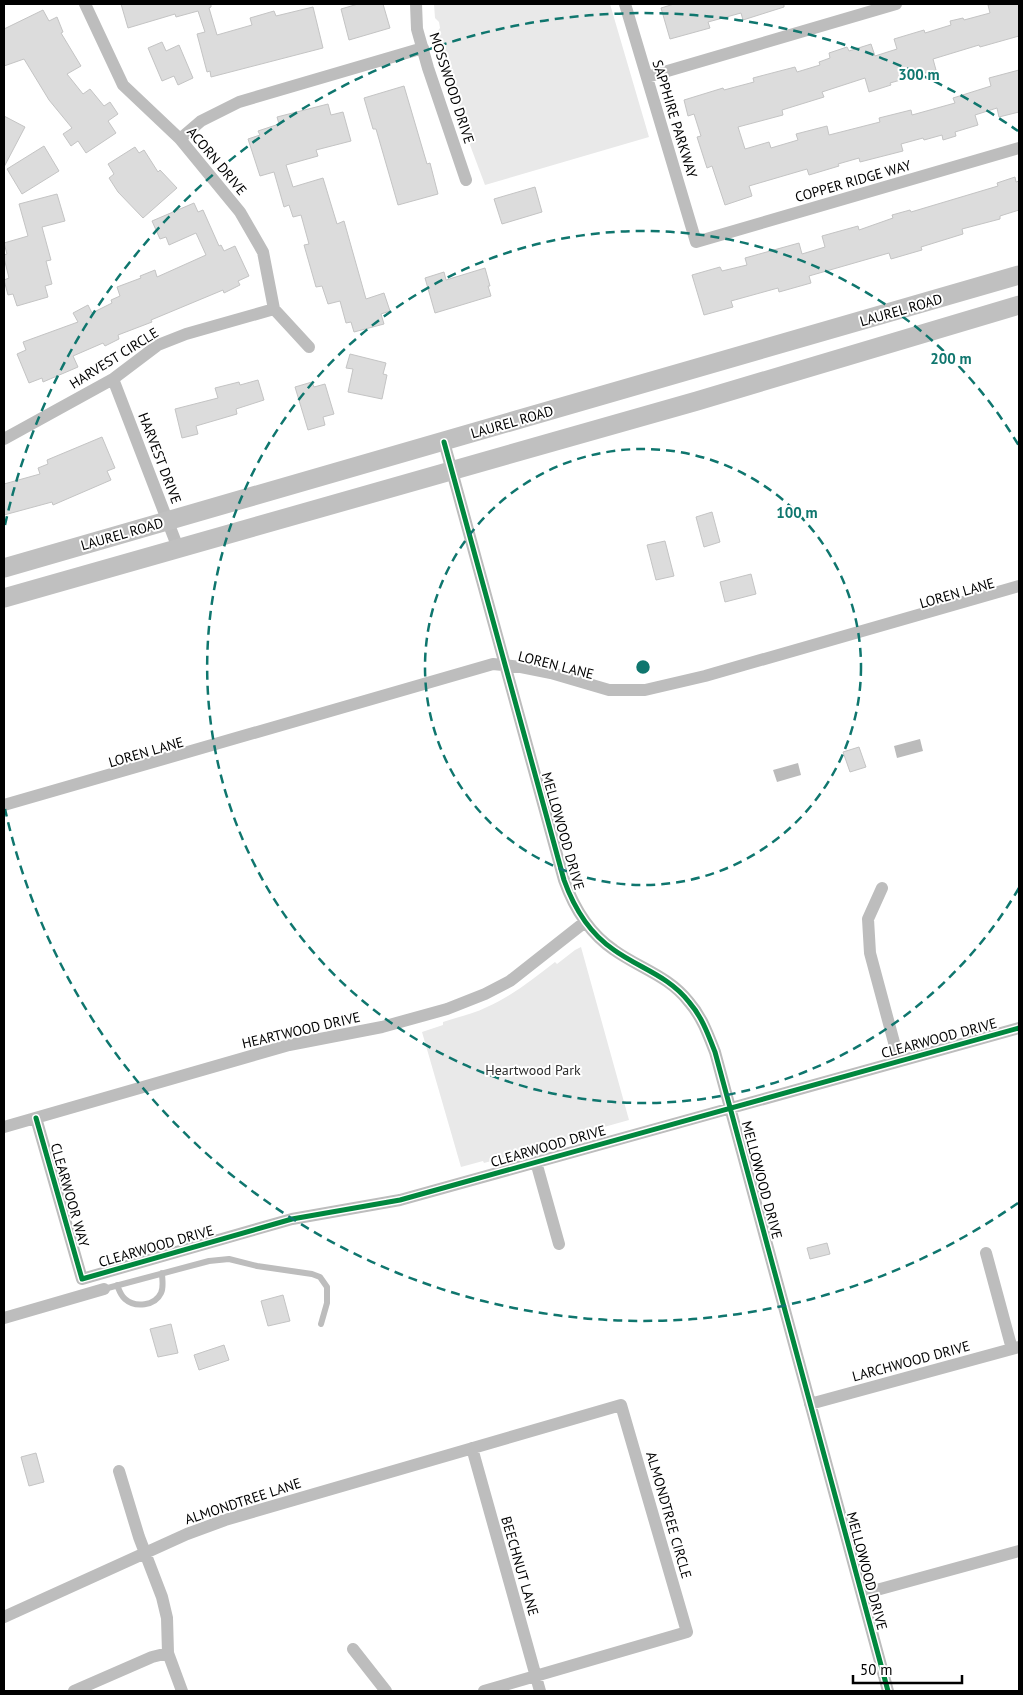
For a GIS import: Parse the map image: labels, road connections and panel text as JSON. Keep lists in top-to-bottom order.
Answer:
{
  "streets": {
    "main road": ["LAUREL ROAD"],
    "street": [
      "MOSSWOOD DRIVE",
      "SAPPHIRE PARKWAY",
      "ACORN DRIVE",
      "COPPER RIDGE WAY",
      "HARVEST CIRCLE",
      "HARVEST DRIVE",
      "LOREN LANE",
      "MELLOWOOD DRIVE",
      "HEARTWOOD DRIVE",
      "CLEARWOOD DRIVE",
      "CLEARWOOR WAY",
      "LARCHWOOD DRIVE",
      "ALMONDTREE LANE",
      "ALMONDTREE CIRCLE",
      "BEECHNUT LANE"
    ]
  },
  "crossings": [
    ["SAPPHIRE PARKWAY", "COPPER RIDGE WAY"],
    ["ACORN DRIVE", "HARVEST CIRCLE"],
    ["LAUREL ROAD", "HARVEST DRIVE"],
    ["LAUREL ROAD", "MELLOWOOD DRIVE"],
    ["HARVEST CIRCLE", "HARVEST DRIVE"],
    ["LOREN LANE", "MELLOWOOD DRIVE"],
    ["MELLOWOOD DRIVE", "HEARTWOOD DRIVE"],
    ["MELLOWOOD DRIVE", "CLEARWOOD DRIVE"],
    ["MELLOWOOD DRIVE", "LARCHWOOD DRIVE"],
    ["HEARTWOOD DRIVE", "CLEARWOOR WAY"],
    ["CLEARWOOD DRIVE", "CLEARWOOR WAY"],
    ["ALMONDTREE LANE", "ALMONDTREE CIRCLE"],
    ["ALMONDTREE LANE", "BEECHNUT LANE"],
    ["ALMONDTREE CIRCLE", "BEECHNUT LANE"]
  ],
  "parks": ["Heartwood Park"],
  "scale_bar": "50 m",
  "rings": ["300 m", "200 m", "100 m"]
}
